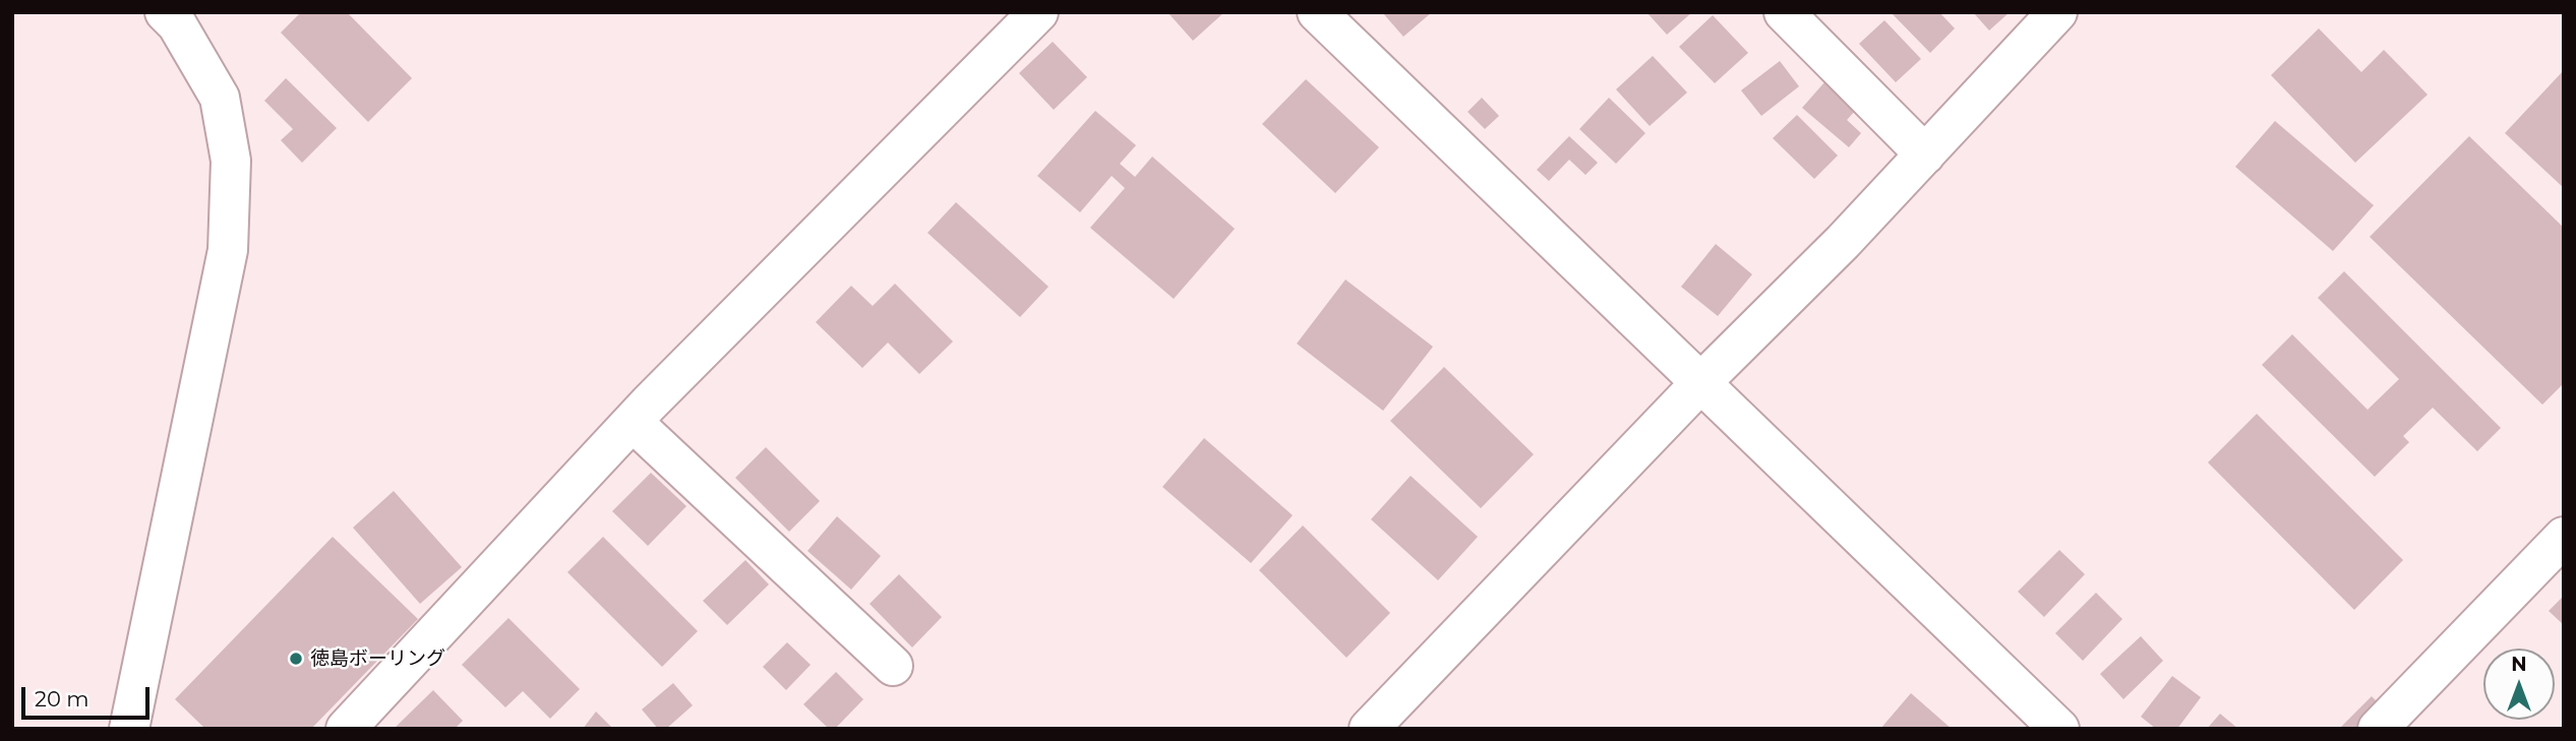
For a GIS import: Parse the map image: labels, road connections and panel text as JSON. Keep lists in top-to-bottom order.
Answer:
{
  "places": ["徳島ボーリング"],
  "scale_bar": "20 m",
  "north": "top"
}
